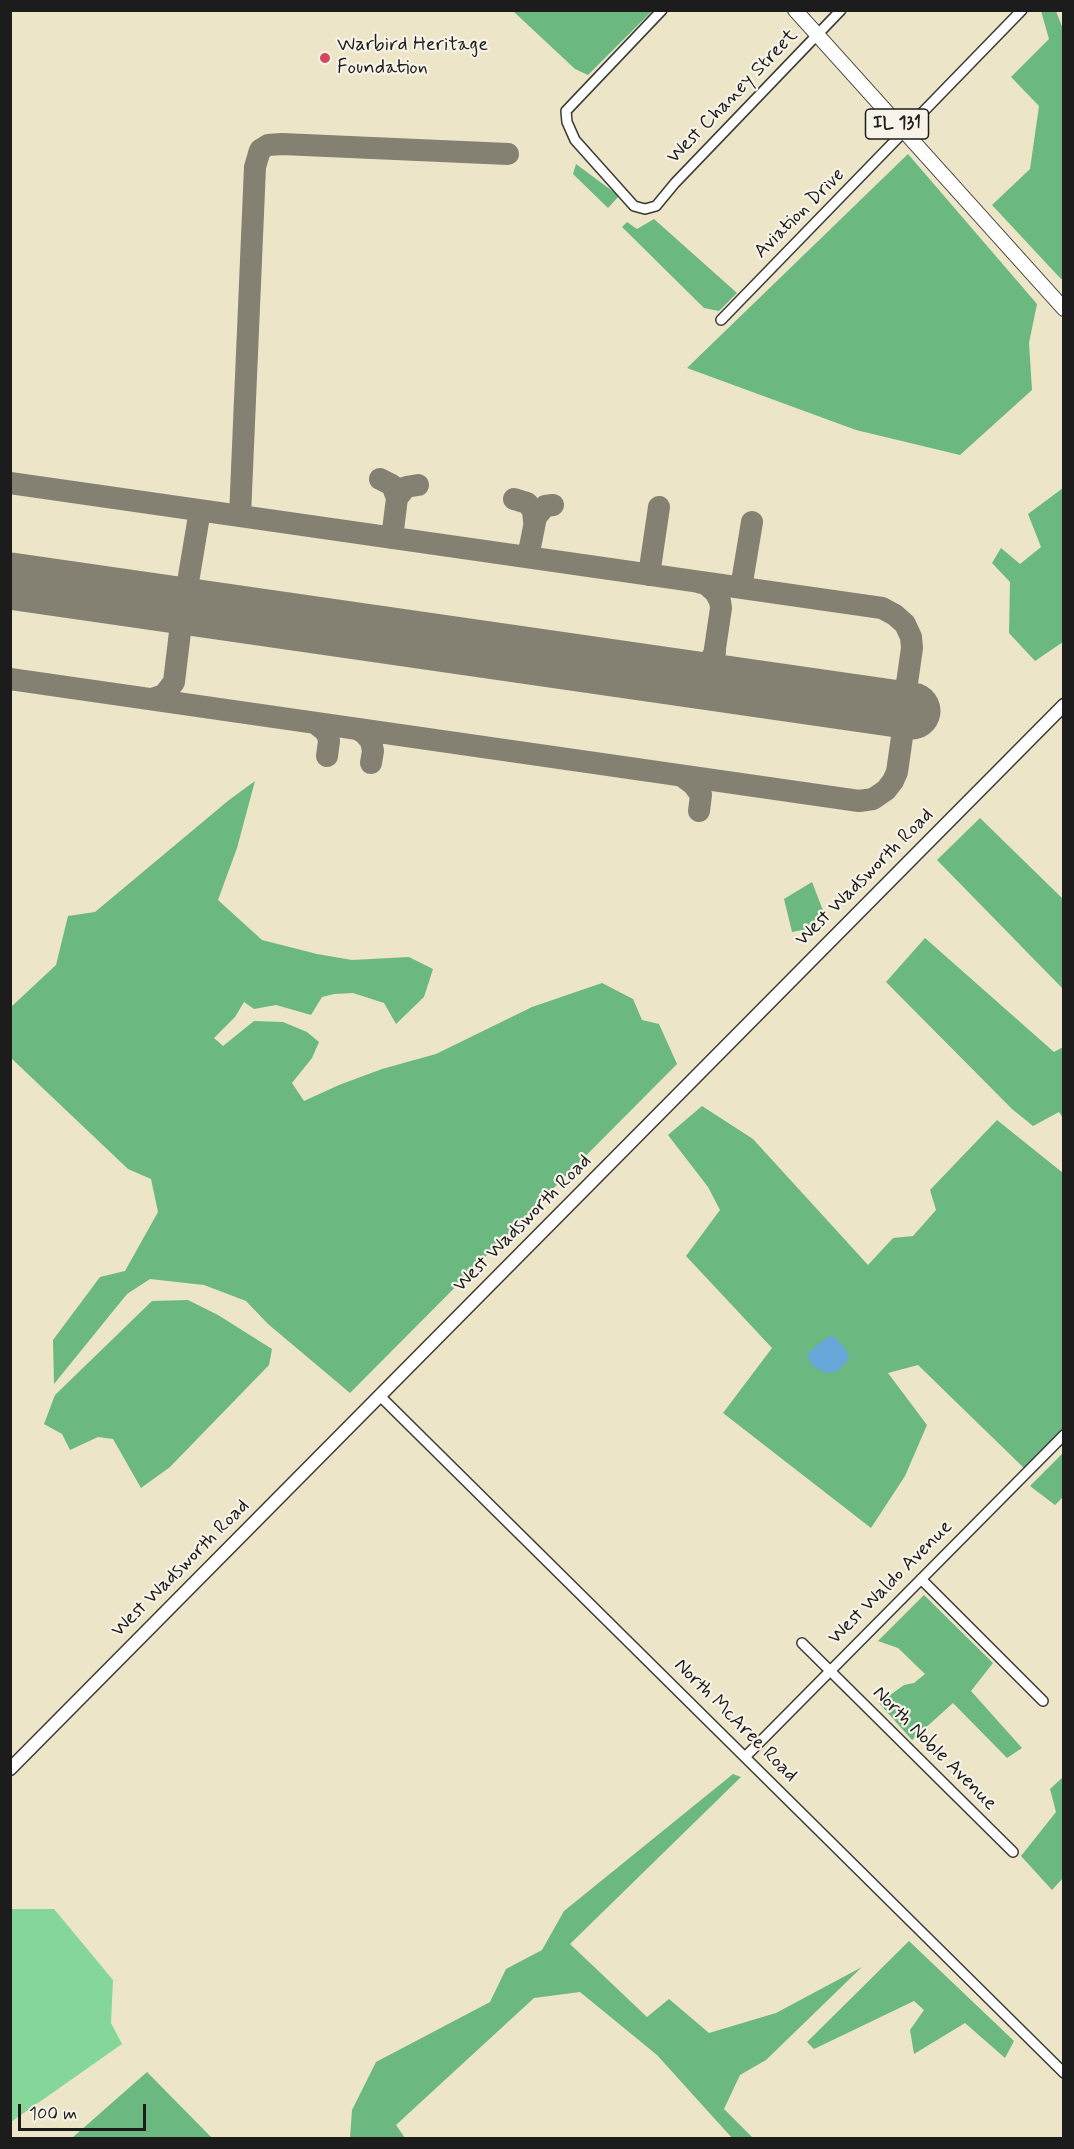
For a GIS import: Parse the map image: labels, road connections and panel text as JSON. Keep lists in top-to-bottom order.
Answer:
{
  "streets": {
    "main road": ["IL 131", "West Wadsworth Road"],
    "street": [
      "West Chaney Street",
      "Aviation Drive",
      "West Waldo Avenue",
      "North McAree Road",
      "North Noble Avenue"
    ]
  },
  "crossings": [
    ["West Chaney Street", "IL 131"],
    ["IL 131", "Aviation Drive"],
    ["West Wadsworth Road", "North McAree Road"],
    ["West Waldo Avenue", "North McAree Road"],
    ["West Waldo Avenue", "North Noble Avenue"]
  ],
  "places": ["Warbird Heritage Foundation"],
  "scale_bar": "100 m"
}
